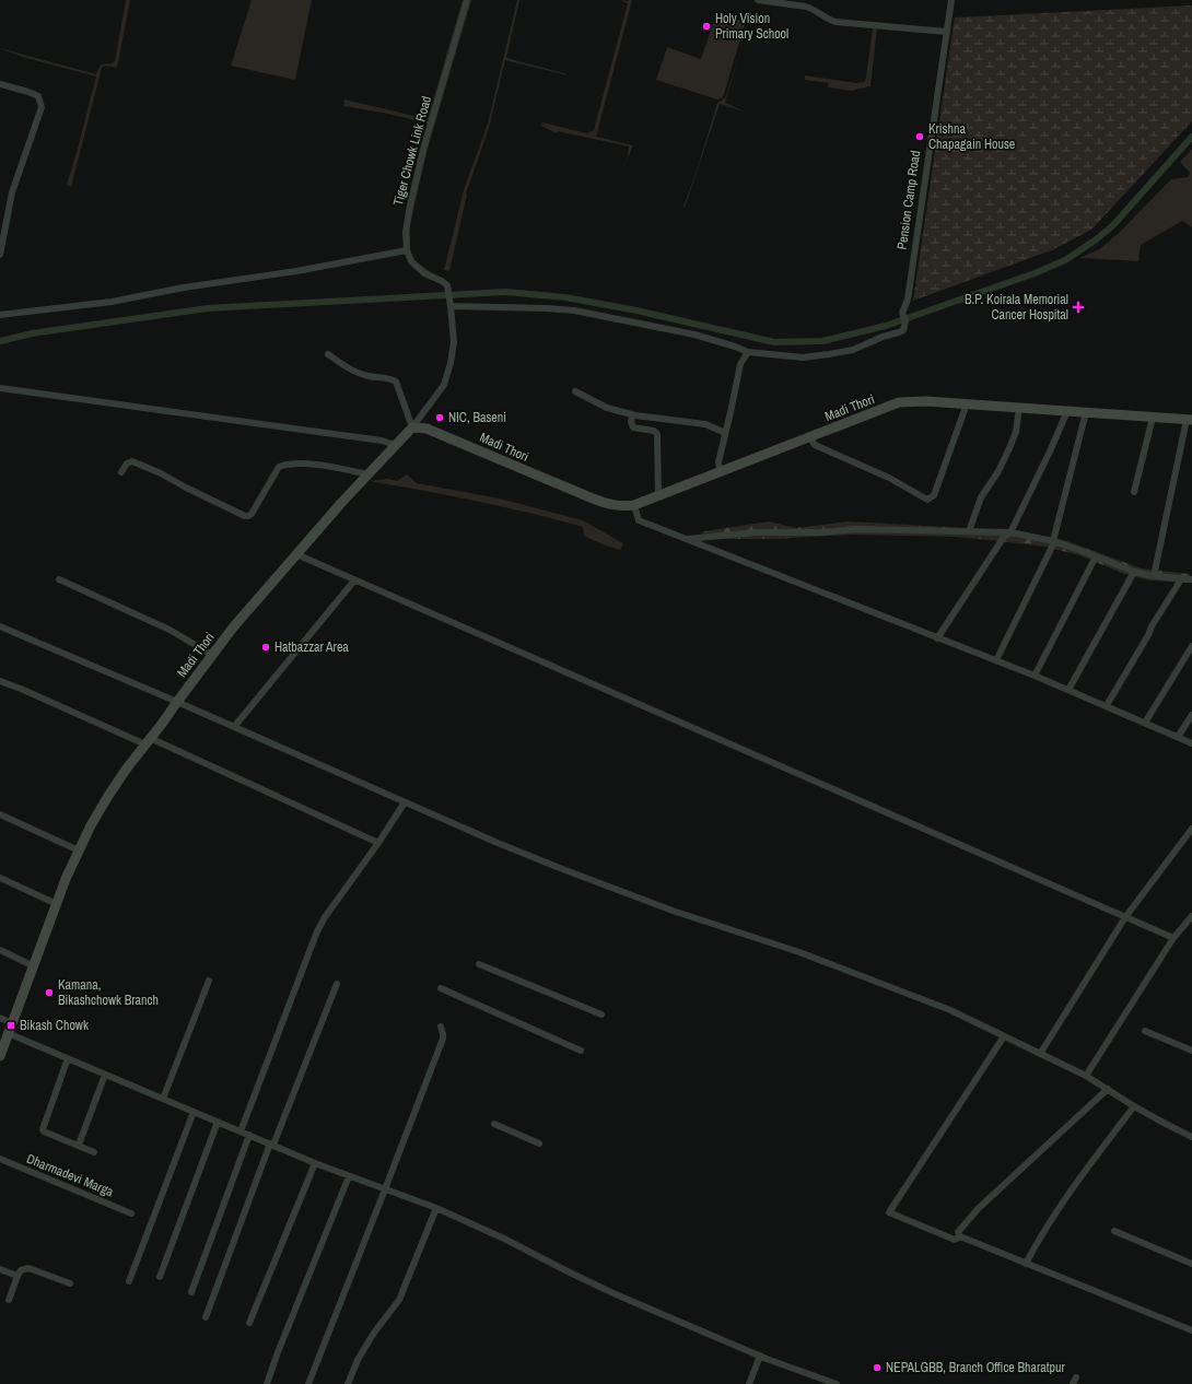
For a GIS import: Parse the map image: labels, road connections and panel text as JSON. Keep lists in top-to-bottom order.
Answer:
{
  "streets": {
    "main road": ["Madi Thori"],
    "street": ["Tiger Chowk Link Road", "Pension Camp Road", "Dharmadevi Marga"]
  },
  "places": {
    "other": [
      "Holy Vision Primary School",
      "Krishna Chapagain House",
      "NIC, Baseni",
      "Hatbazzar Area",
      "Kamana, Bikashchowk Branch",
      "NEPALGBB, Branch Office Bharatpur"
    ],
    "health": ["B.P. Koirala Memorial Cancer Hospital"],
    "transit": ["Bikash Chowk"]
  }
}
